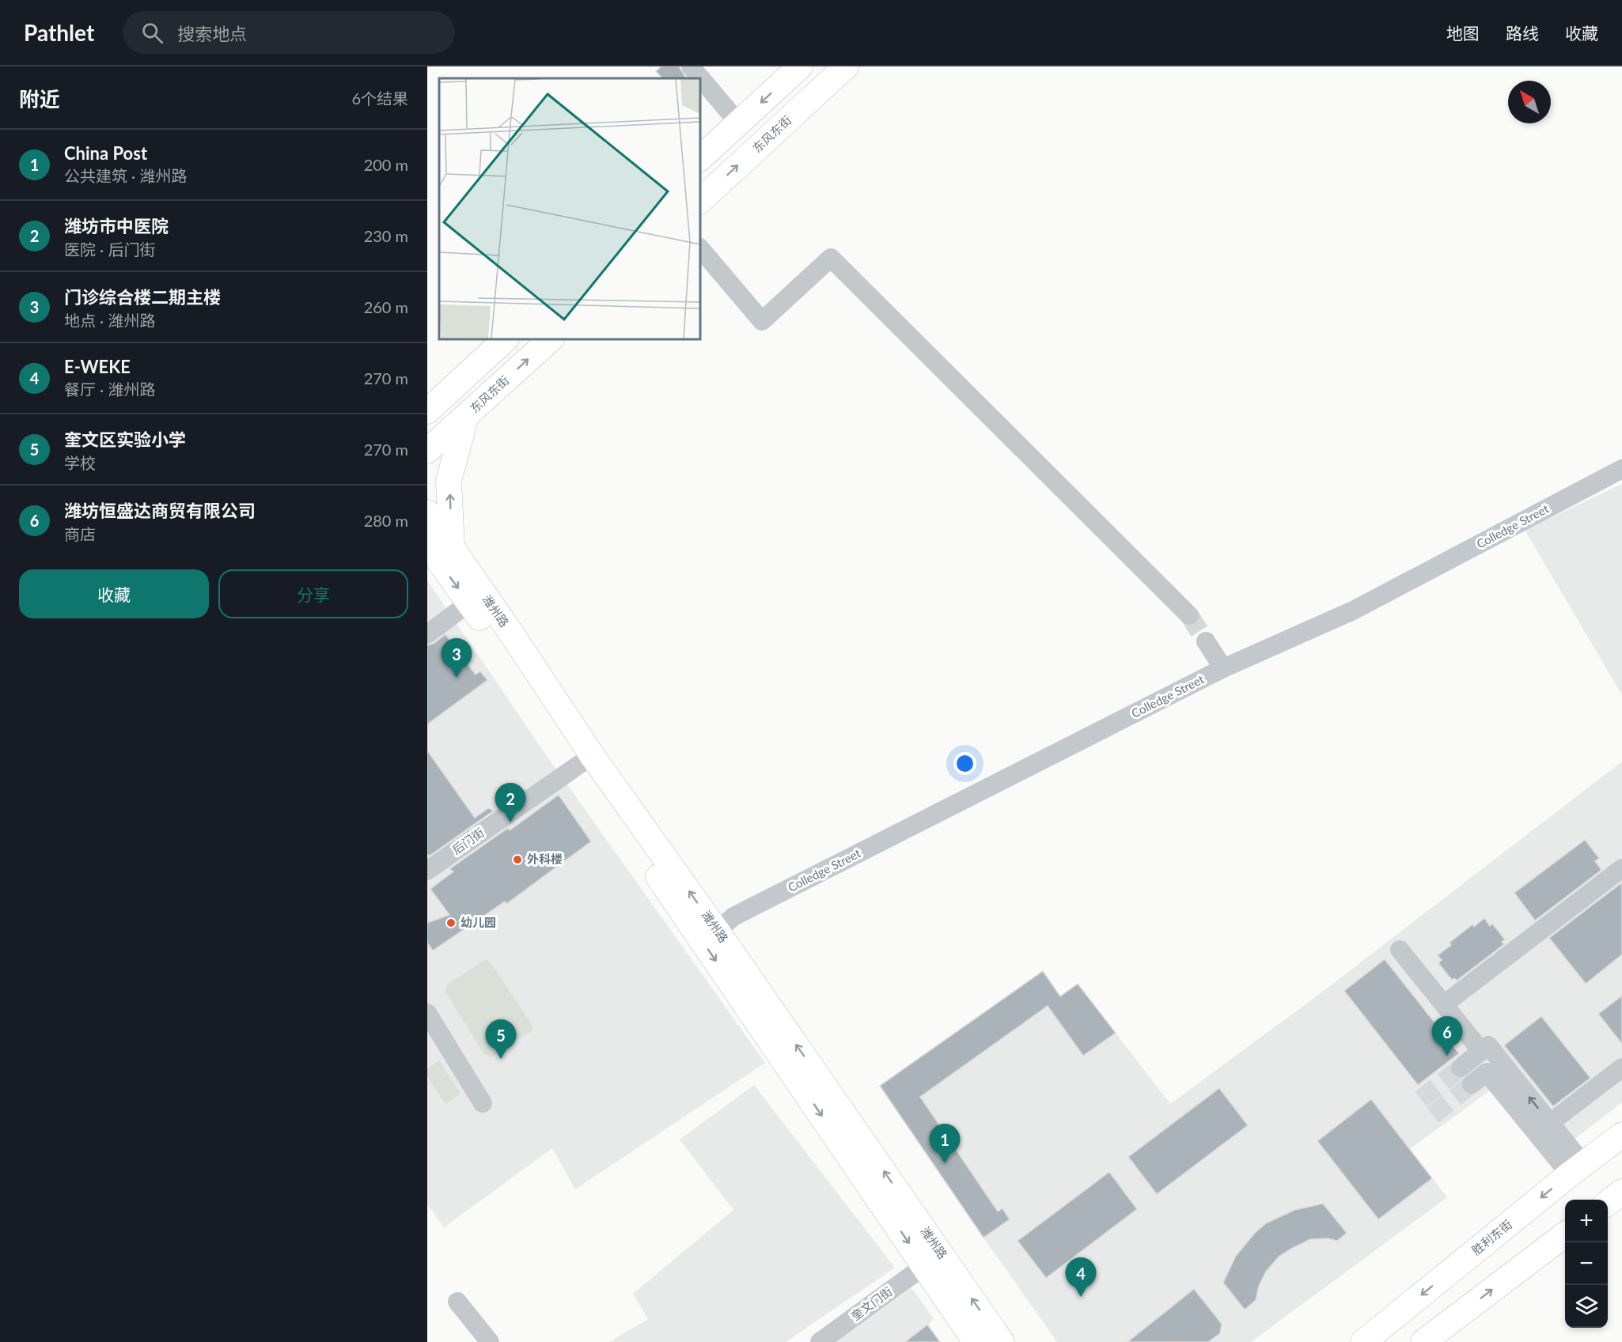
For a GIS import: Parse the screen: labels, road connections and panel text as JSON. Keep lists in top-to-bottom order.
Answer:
{
  "streets": {
    "main road": ["东风东街", "潍州路", "胜利东街"],
    "street": ["Colledge Street", "后门街", "奎文门街"]
  },
  "crossings": [
    ["Colledge Street", "潍州路"],
    ["潍州路", "后门街"],
    ["潍州路", "奎文门街"]
  ],
  "places": ["外科楼", "幼儿园"],
  "north": "top left",
  "page": {
    "header": "Pathlet",
    "search": "搜索地点",
    "nav": ["地图", "路线", "收藏"],
    "heading": ["附近", "6个结果"],
    "list": [
      {
        "mark": "1",
        "name": "China Post",
        "note": "公共建筑 · 潍州路",
        "value": "200 m"
      },
      {
        "mark": "2",
        "name": "潍坊市中医院",
        "note": "医院 · 后门街",
        "value": "230 m"
      },
      {
        "mark": "3",
        "name": "门诊综合楼二期主楼",
        "note": "地点 · 潍州路",
        "value": "260 m"
      },
      {
        "mark": "4",
        "name": "E-WEKE",
        "note": "餐厅 · 潍州路",
        "value": "270 m"
      },
      {
        "mark": "5",
        "name": "奎文区实验小学",
        "note": "学校",
        "value": "270 m"
      },
      {
        "mark": "6",
        "name": "潍坊恒盛达商贸有限公司",
        "note": "商店",
        "value": "280 m"
      }
    ],
    "buttons": ["收藏", "分享"],
    "pins": [
      "3",
      "2",
      "6",
      "5",
      "1",
      "4"
    ],
    "map_buttons": ["+", "−"]
  }
}
